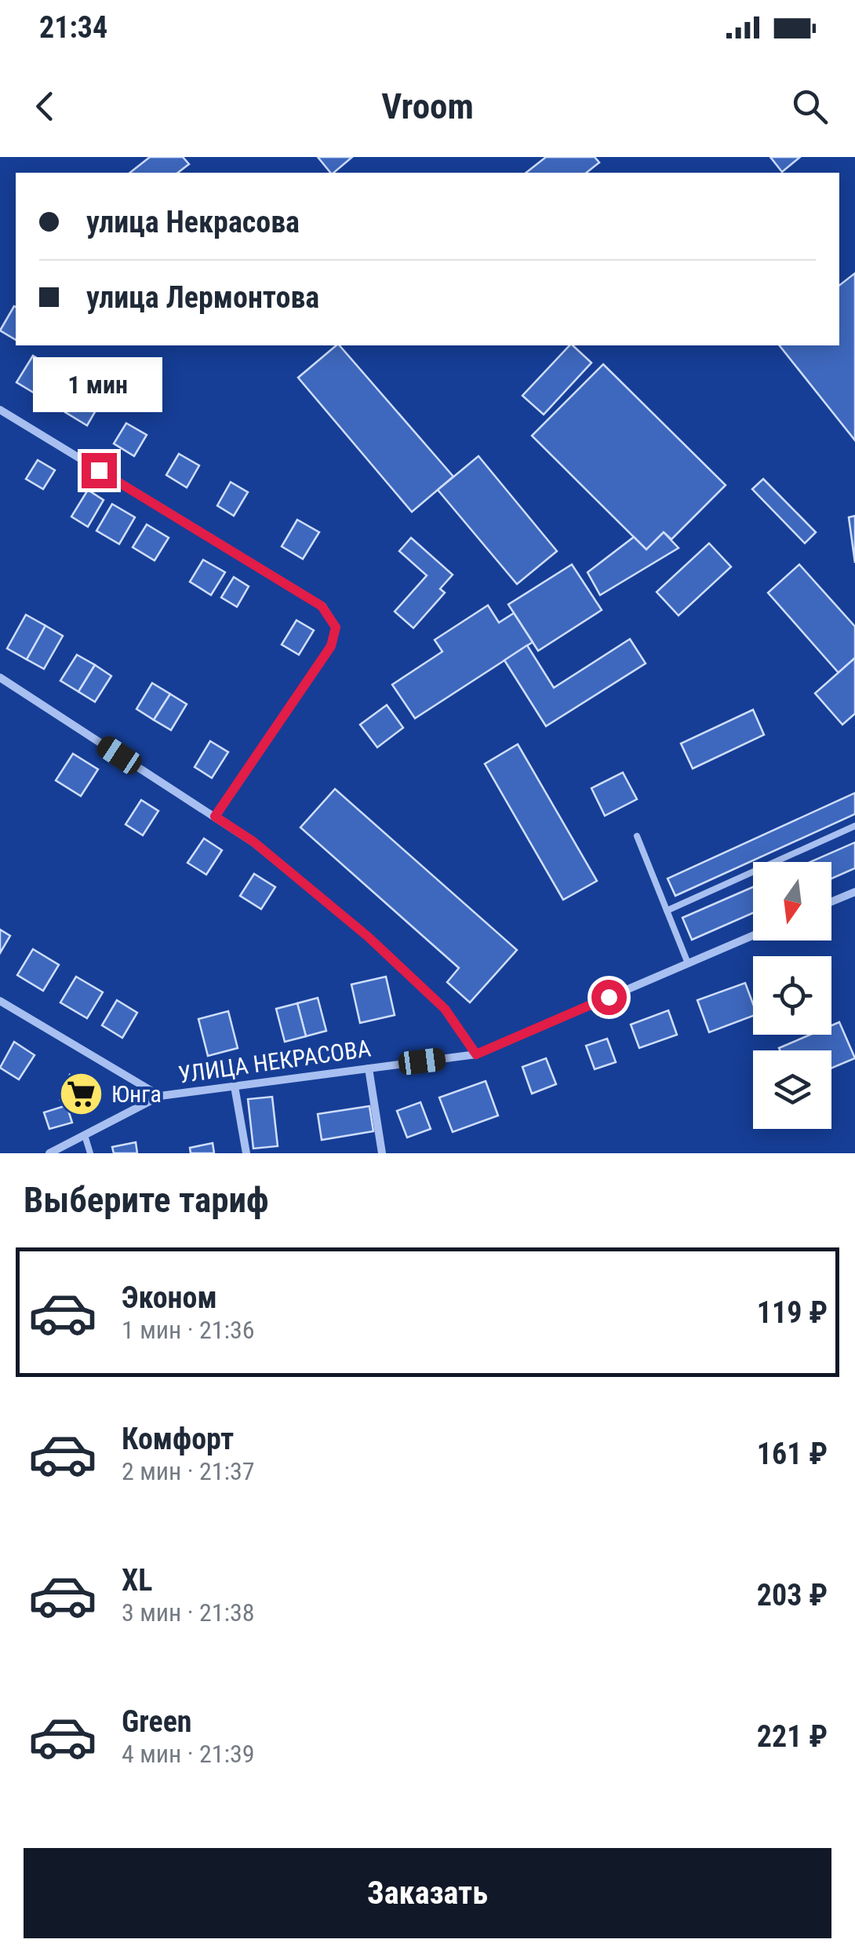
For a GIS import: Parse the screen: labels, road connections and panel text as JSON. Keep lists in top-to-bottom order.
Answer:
{
  "streets": {
    "street": ["УЛИЦА НЕКРАСОВА"]
  },
  "places": {
    "supermarket": ["Юнга"]
  },
  "north": "bottom",
  "page": {
    "status": "21:34",
    "header": "Vroom",
    "banner": ["улица Некрасова", "улица Лермонтова"],
    "bubble": "1 мин",
    "heading": "Выберите тариф",
    "list": [
      {
        "name": "Эконом",
        "note": "1 мин · 21:36",
        "value": "119 ₽"
      },
      {
        "name": "Комфорт",
        "note": "2 мин · 21:37",
        "value": "161 ₽"
      },
      {
        "name": "XL",
        "note": "3 мин · 21:38",
        "value": "203 ₽"
      },
      {
        "name": "Green",
        "note": "4 мин · 21:39",
        "value": "221 ₽"
      }
    ],
    "buttons": "Заказать"
  }
}
